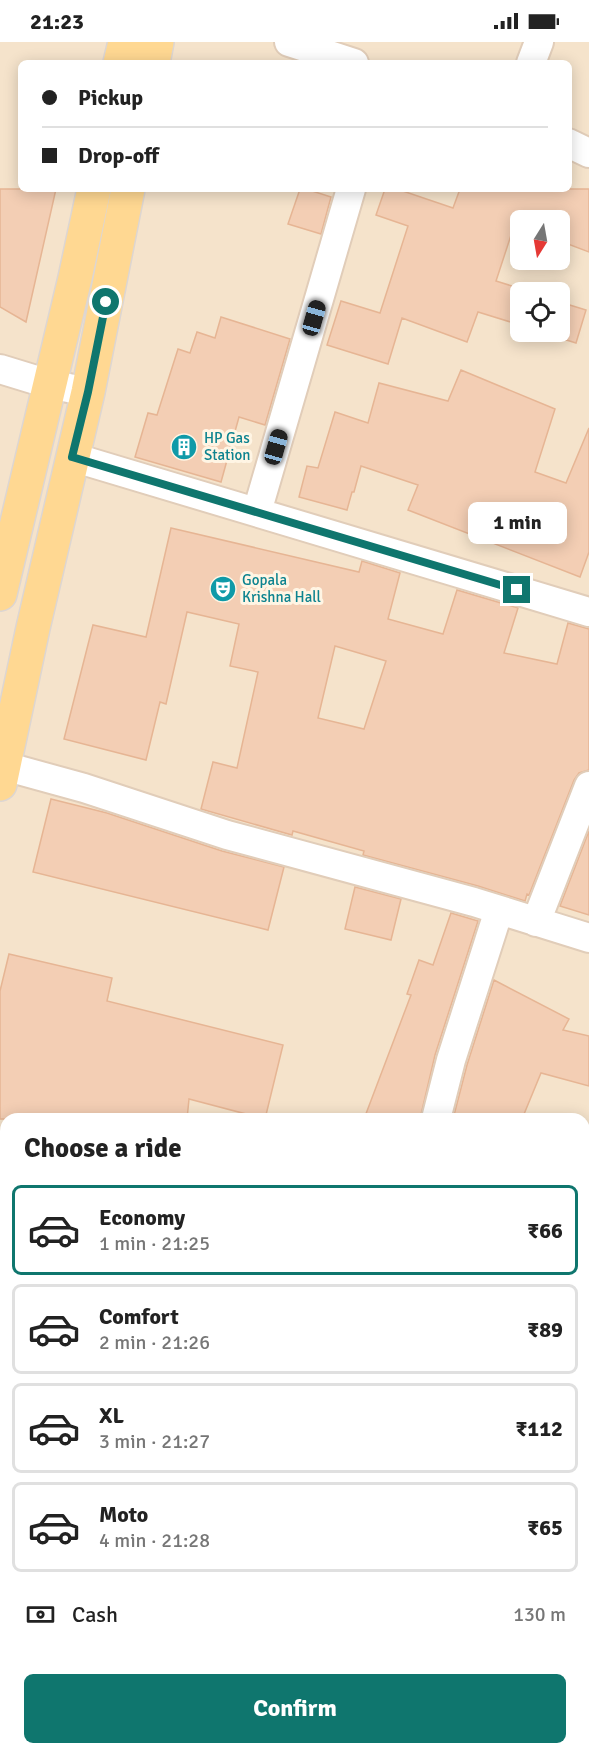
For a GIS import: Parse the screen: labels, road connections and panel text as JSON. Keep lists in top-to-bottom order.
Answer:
{
  "places": {
    "building": ["HP Gas Station"],
    "theatre": ["Gopala Krishna Hall"]
  },
  "north": "bottom",
  "page": {
    "status": "21:23",
    "banner": ["Pickup", "Drop-off"],
    "bubble": "1 min",
    "heading": "Choose a ride",
    "list": [
      {
        "name": "Economy",
        "note": "1 min · 21:25",
        "value": "₹66"
      },
      {
        "name": "Comfort",
        "note": "2 min · 21:26",
        "value": "₹89"
      },
      {
        "name": "XL",
        "note": "3 min · 21:27",
        "value": "₹112"
      },
      {
        "name": "Moto",
        "note": "4 min · 21:28",
        "value": "₹65"
      }
    ],
    "pay": ["Cash", "130 m"],
    "buttons": "Confirm"
  }
}
